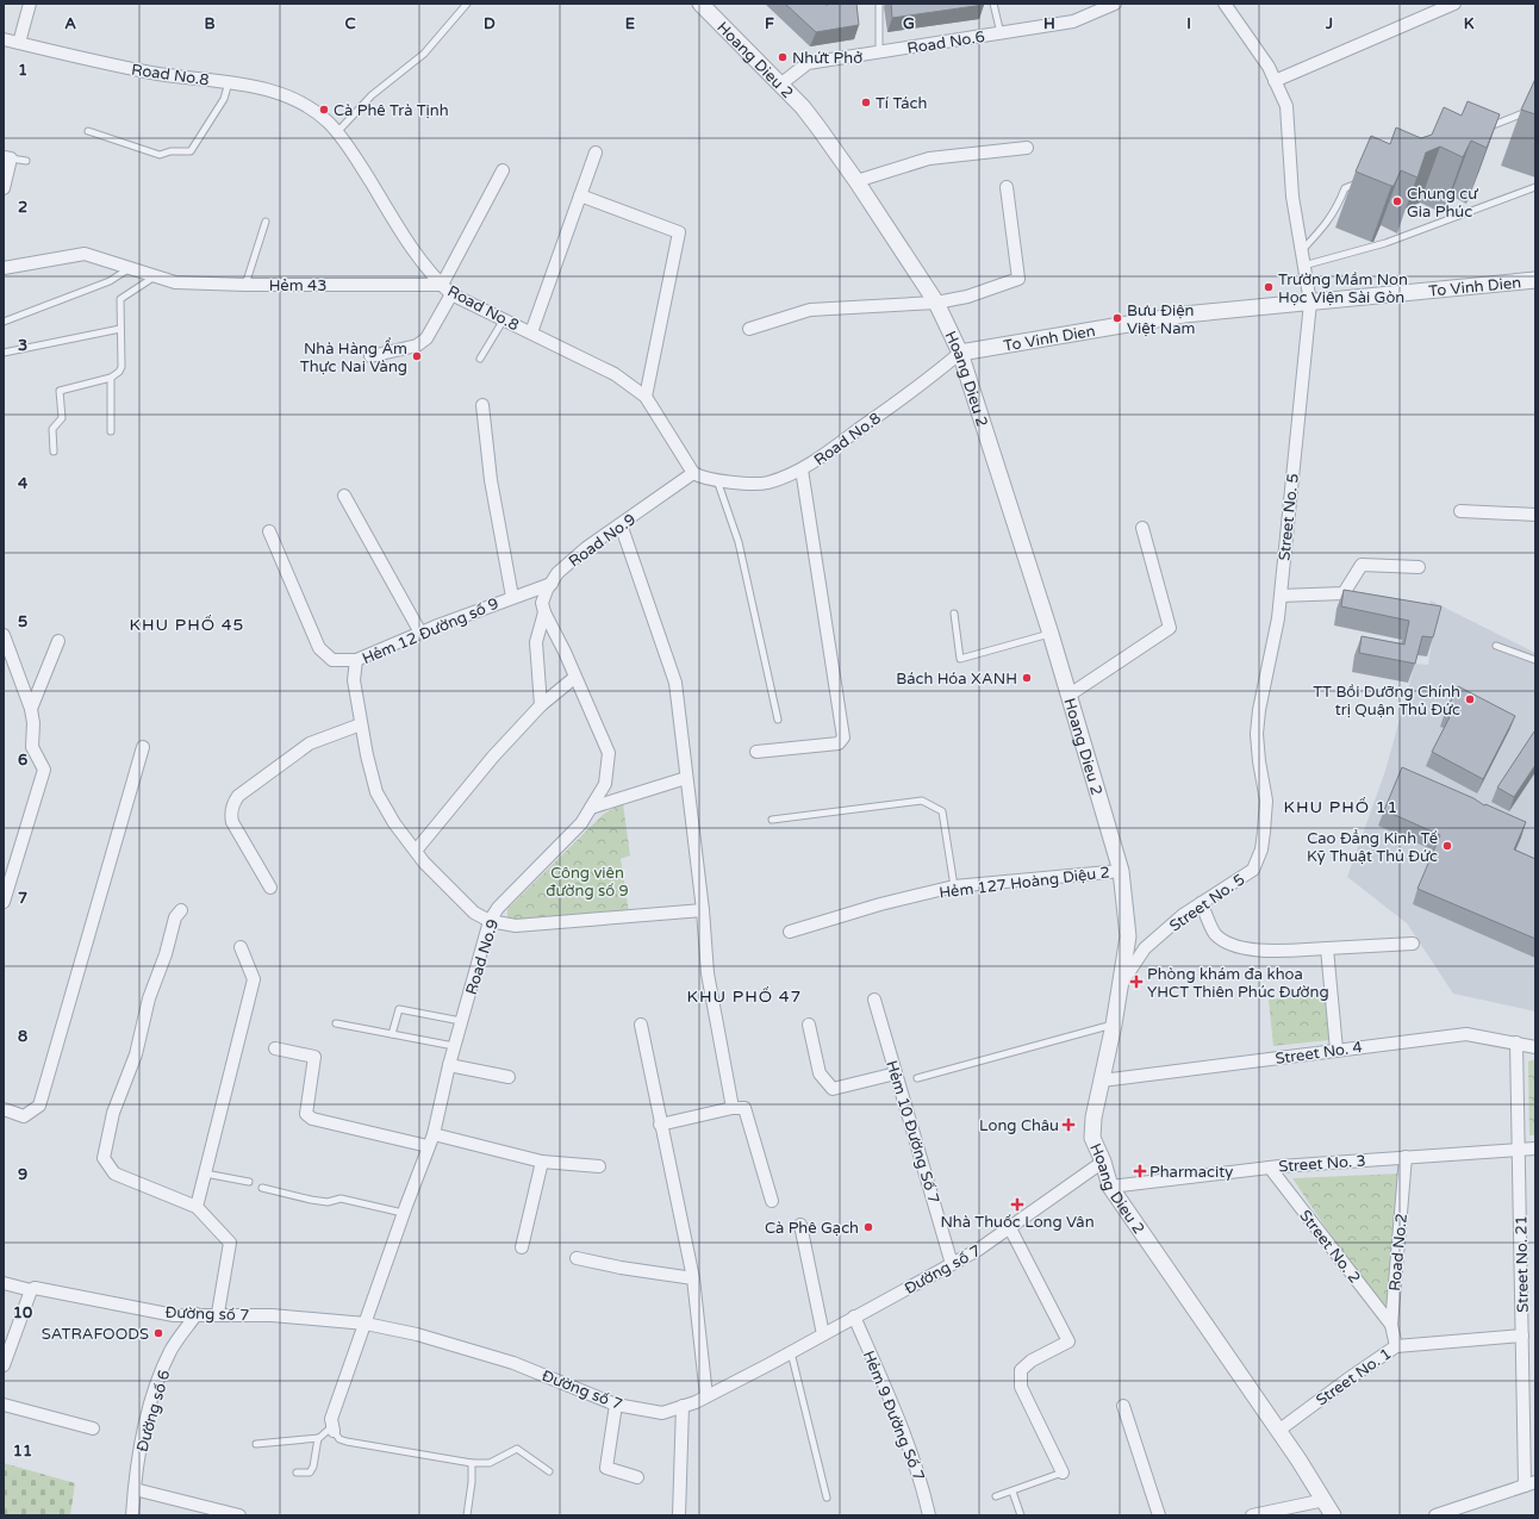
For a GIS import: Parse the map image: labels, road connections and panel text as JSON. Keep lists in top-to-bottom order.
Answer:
{
  "streets": {
    "street": [
      "Road No.6",
      "Hoang Dieu 2",
      "Road No.8",
      "Hẻm 43",
      "To Vinh Dien",
      "Street No. 5",
      "Road No.9",
      "Hẻm 12 Đường số 9",
      "Hẻm 127 Hoàng Diệu 2",
      "Street No. 4",
      "Hẻm 10 Đường Số 7",
      "Street No. 3",
      "Street No. 2",
      "Road No.2",
      "Street No. 21",
      "Đường số 7",
      "Street No. 1",
      "Đường số 6",
      "Hẻm 9 Đường Số 7"
    ]
  },
  "crossings": [
    ["Road No.6", "Hoang Dieu 2"],
    ["Hoang Dieu 2", "Road No.8"],
    ["Hoang Dieu 2", "To Vinh Dien"],
    ["Hoang Dieu 2", "Street No. 5"],
    ["Hoang Dieu 2", "Hẻm 127 Hoàng Diệu 2"],
    ["Hoang Dieu 2", "Street No. 4"],
    ["Hoang Dieu 2", "Street No. 3"],
    ["Hoang Dieu 2", "Đường số 7"],
    ["Hoang Dieu 2", "Street No. 1"],
    ["Road No.8", "Hẻm 43"],
    ["Road No.8", "To Vinh Dien"],
    ["Road No.8", "Road No.9"],
    ["To Vinh Dien", "Street No. 5"],
    ["Road No.9", "Hẻm 12 Đường số 9"],
    ["Road No.9", "Đường số 7"],
    ["Street No. 4", "Street No. 21"],
    ["Hẻm 10 Đường Số 7", "Đường số 7"],
    ["Street No. 3", "Street No. 2"],
    ["Street No. 3", "Road No.2"],
    ["Street No. 3", "Street No. 21"],
    ["Street No. 2", "Road No.2"],
    ["Road No.2", "Street No. 1"],
    ["Street No. 21", "Street No. 1"],
    ["Đường số 7", "Đường số 6"],
    ["Đường số 7", "Hẻm 9 Đường Số 7"]
  ],
  "districts": ["KHU PHỐ 45", "KHU PHỐ 11", "KHU PHỐ 47"],
  "parks": ["Công viên đường số 9"],
  "places": {
    "other": [
      "Nhứt Phở",
      "Tí Tách",
      "Cà Phê Trà Tịnh",
      "Chung cư Gia Phúc",
      "Trường Mầm Non Học Viện Sài Gòn",
      "Bưu Điện Việt Nam",
      "Nhà Hàng Ẩm Thực Nai Vàng",
      "Bách Hóa XANH",
      "TT Bồi Dưỡng Chính trị Quận Thủ Đức",
      "Cao Đẳng Kinh Tế Kỹ Thuật Thủ Đức",
      "Cà Phê Gạch",
      "SATRAFOODS"
    ],
    "health": [
      "Phòng khám đa khoa YHCT Thiên Phúc Đường",
      "Long Châu",
      "Pharmacity",
      "Nhà Thuốc Long Vân"
    ]
  },
  "grid": {
    "columns": [
      "A",
      "B",
      "C",
      "D",
      "E",
      "F",
      "G",
      "H",
      "I",
      "J",
      "K"
    ],
    "rows": [
      "1",
      "2",
      "3",
      "4",
      "5",
      "6",
      "7",
      "8",
      "9",
      "10",
      "11"
    ]
  }
}
